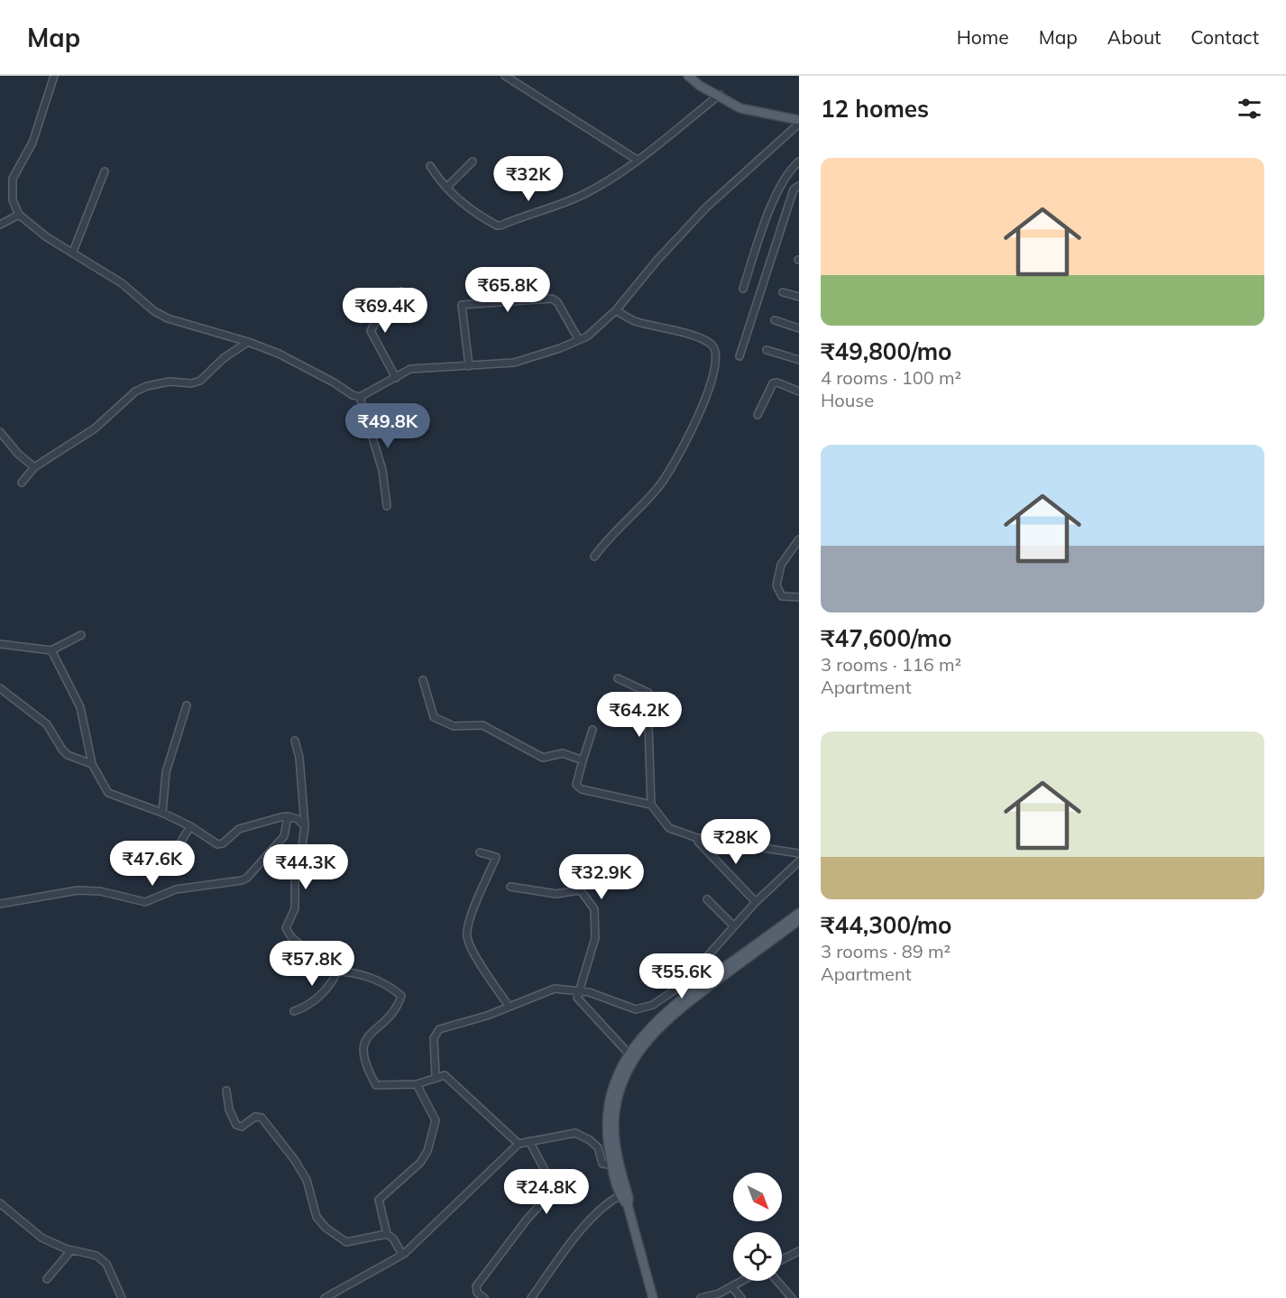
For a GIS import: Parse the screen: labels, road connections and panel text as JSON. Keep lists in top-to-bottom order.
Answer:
{
  "north": "bottom right",
  "page": {
    "header": "Map",
    "nav": [
      "Home",
      "Map",
      "About",
      "Contact"
    ],
    "heading": "12 homes",
    "list": [
      {
        "name": "₹49,800/mo",
        "note": "4 rooms · 100 m² · House"
      },
      {
        "name": "₹47,600/mo",
        "note": "3 rooms · 116 m² · Apartment"
      },
      {
        "name": "₹44,300/mo",
        "note": "3 rooms · 89 m² · Apartment"
      }
    ],
    "price": [
      "₹32K",
      "₹65.8K",
      "₹69.4K",
      "₹49.8K",
      "₹64.2K",
      "₹28K",
      "₹47.6K",
      "₹44.3K",
      "₹32.9K",
      "₹57.8K",
      "₹55.6K",
      "₹24.8K"
    ]
  }
}
